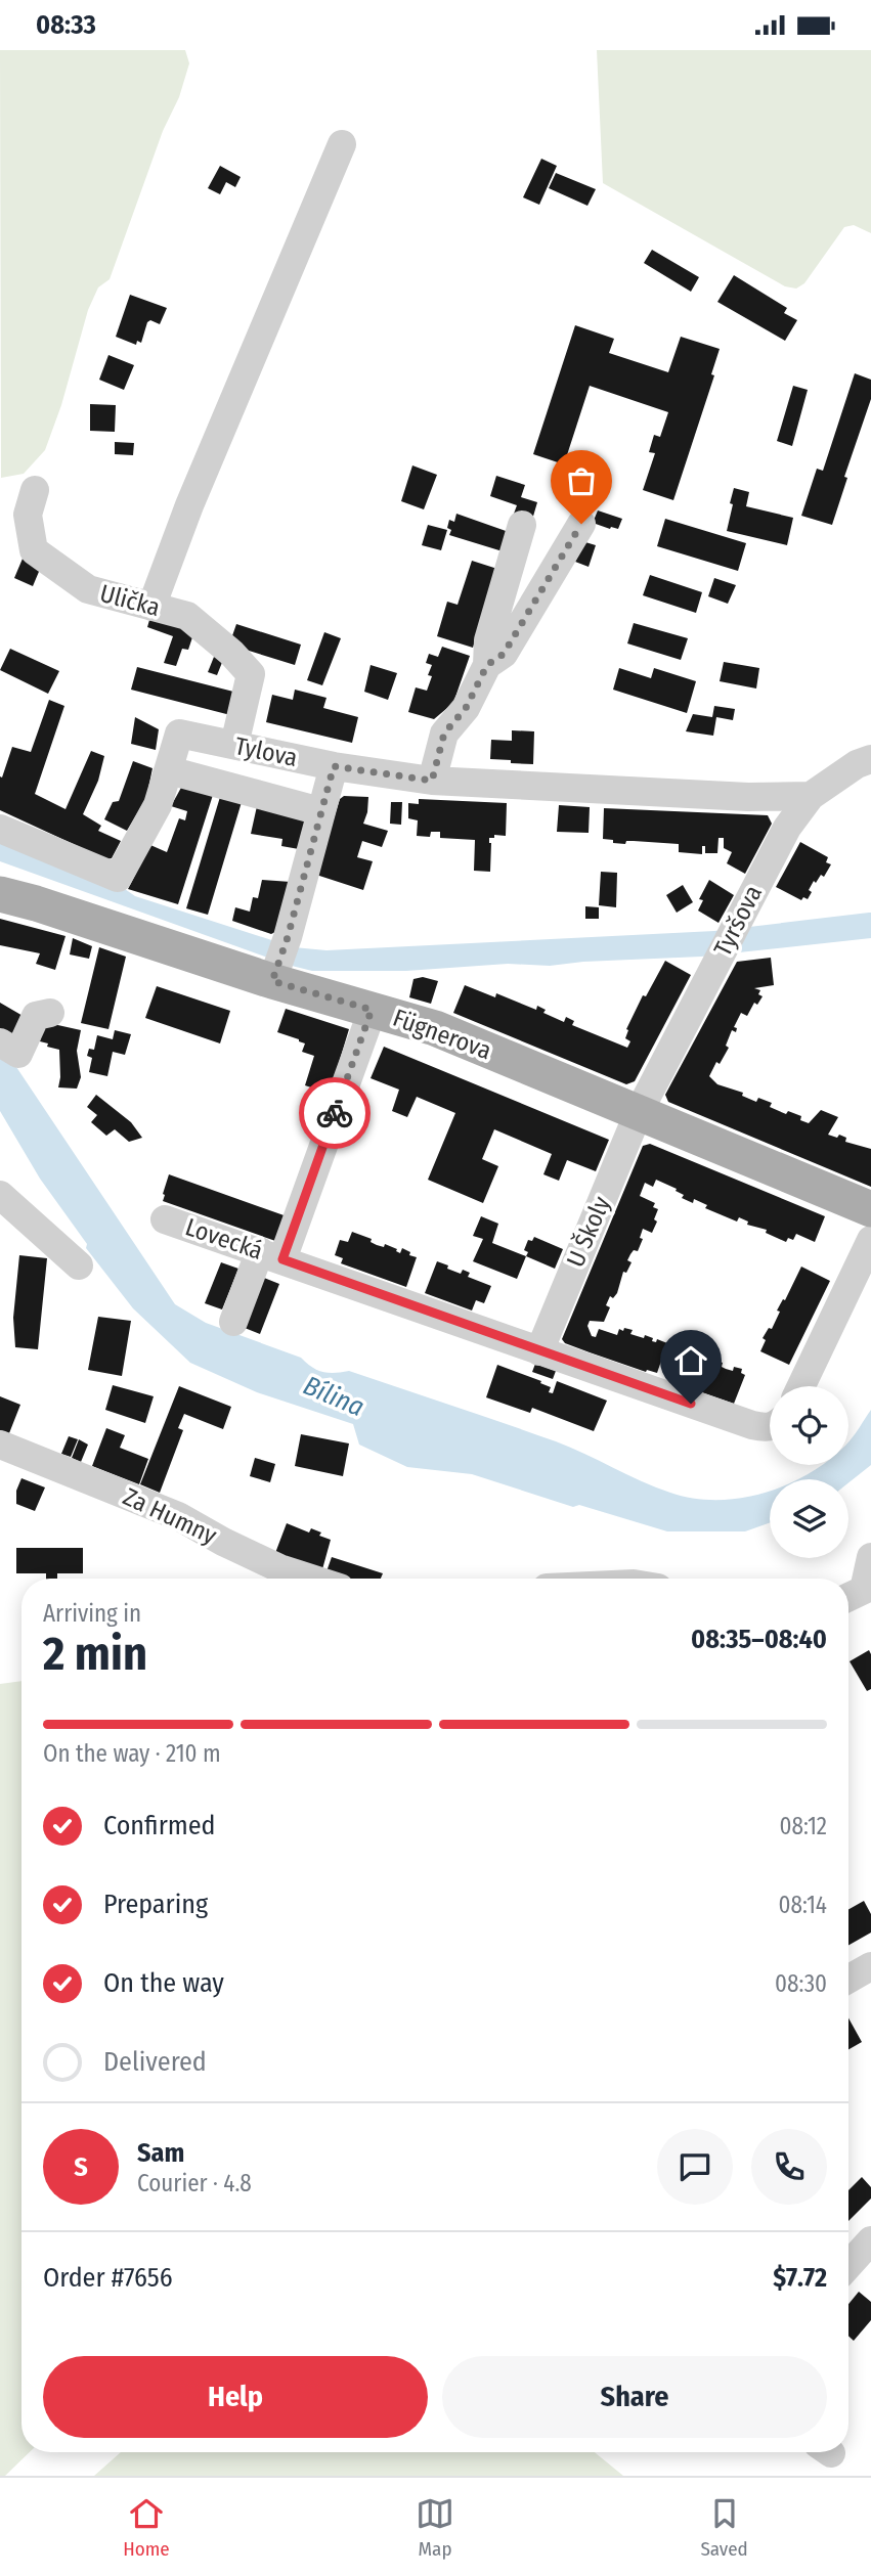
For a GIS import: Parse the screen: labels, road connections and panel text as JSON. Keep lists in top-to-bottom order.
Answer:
{
  "streets": {
    "main road": ["Fügnerova"],
    "street": [
      "Ulička",
      "Tylova",
      "Tyršova",
      "U Školy",
      "Lovecká",
      "Za Humny"
    ]
  },
  "crossings": [
    ["Ulička", "Tylova"],
    ["Tylova", "Tyršova"],
    ["Tyršova", "Fügnerova"],
    ["Tyršova", "U Školy"],
    ["Fügnerova", "U Školy"],
    ["Fügnerova", "Lovecká"],
    ["U Školy", "Lovecká"]
  ],
  "water": ["Bílina"],
  "page": {
    "status": "08:33",
    "heading": ["2 min", "Arriving in", "08:35–08:40"],
    "panel": [
      "Sam",
      "Courier · 4.8",
      "Order #7656",
      "$7.72"
    ],
    "bar": "On the way · 210 m",
    "list": [
      ["Confirmed", "08:12"],
      ["Preparing", "08:14"],
      ["On the way", "08:30"],
      "Delivered"
    ],
    "round": "S",
    "buttons": ["Help", "Share"],
    "tabs": ["Home", "Map", "Saved"]
  }
}
